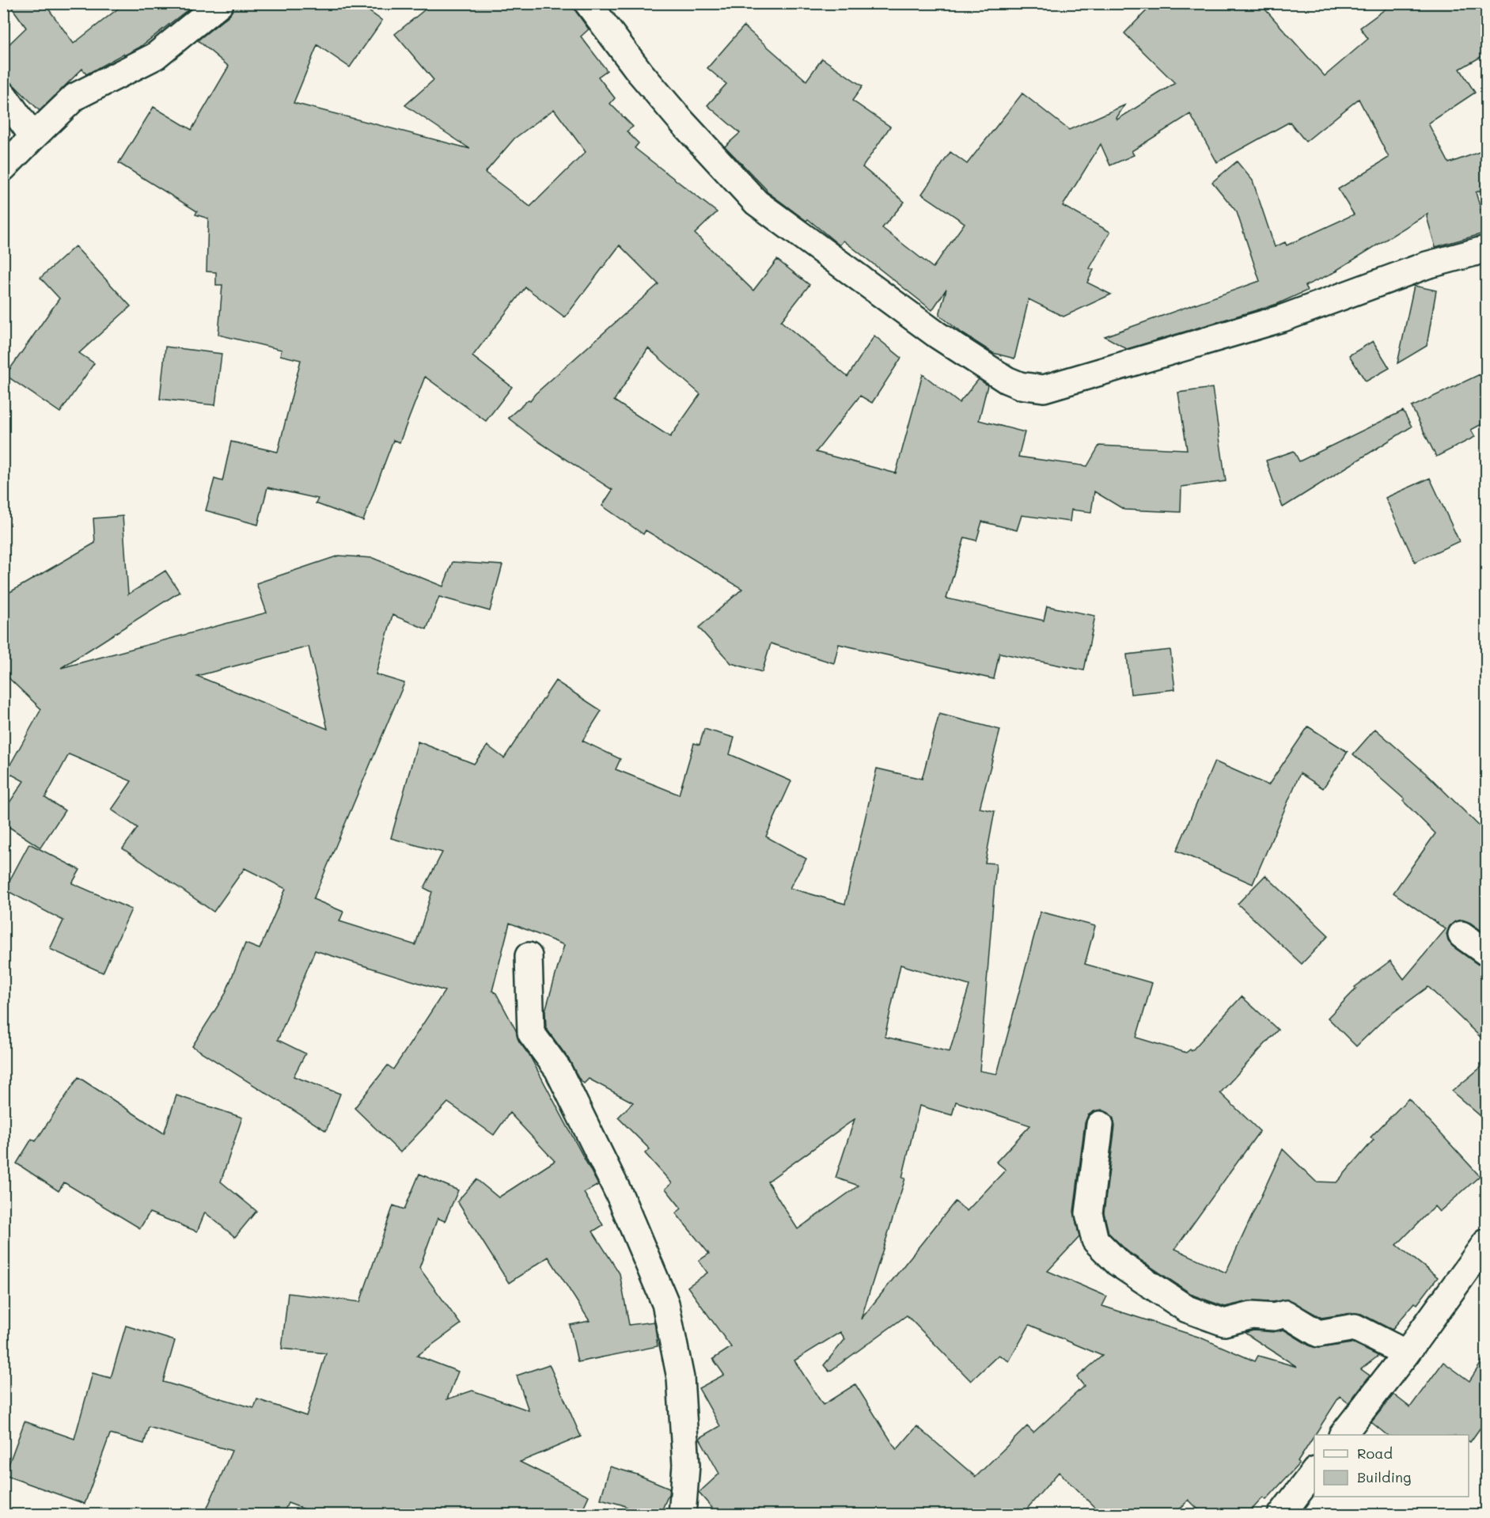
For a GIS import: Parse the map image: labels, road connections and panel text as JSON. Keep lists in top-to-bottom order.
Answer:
{
  "legend": ["Road", "Building"]
}
